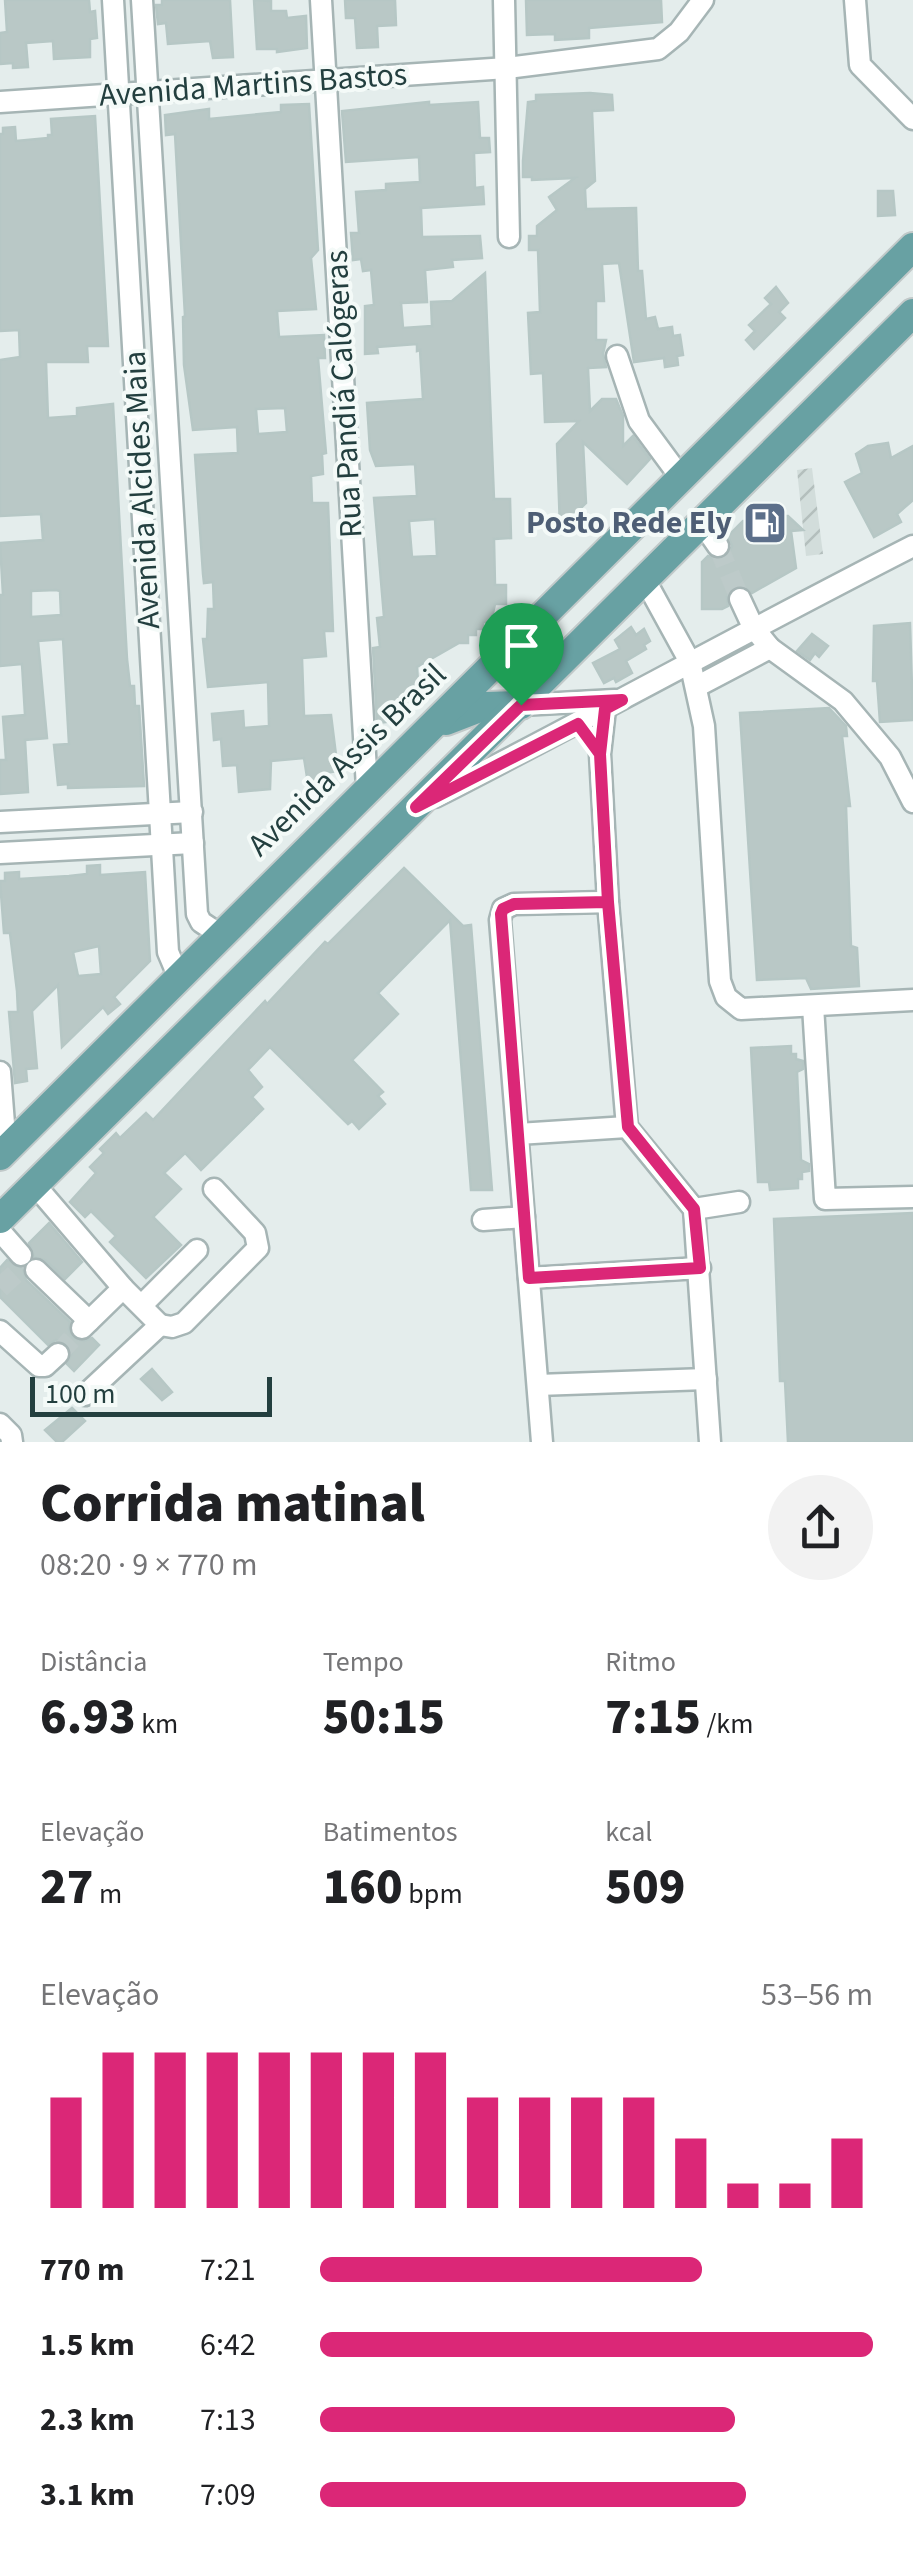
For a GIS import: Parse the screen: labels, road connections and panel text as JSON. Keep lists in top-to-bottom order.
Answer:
{
  "streets": {
    "main road": ["Avenida Assis Brasil"],
    "street": ["Avenida Martins Bastos", "Rua Pandiá Calógeras", "Avenida Alcides Maia"]
  },
  "crossings": [
    ["Avenida Martins Bastos", "Rua Pandiá Calógeras"],
    ["Avenida Martins Bastos", "Avenida Alcides Maia"],
    ["Rua Pandiá Calógeras", "Avenida Assis Brasil"],
    ["Avenida Alcides Maia", "Avenida Assis Brasil"]
  ],
  "places": {
    "fuel station": ["Posto Rede Ely"]
  },
  "scale_bar": "100 m",
  "page": {
    "scale": "100 m",
    "heading": ["Corrida matinal", "08:20 · 9 × 770 m"],
    "stats": [
      ["Distância", "6.93 km"],
      ["Tempo", "50:15"],
      ["Ritmo", "7:15 /km"],
      ["Elevação", "27 m"],
      ["Batimentos", "160 bpm"],
      ["kcal", "509"]
    ],
    "chart": ["Elevação", "53–56 m"],
    "list": [
      {
        "name": "770 m",
        "note": "7:21"
      },
      {
        "name": "1.5 km",
        "note": "6:42"
      },
      {
        "name": "2.3 km",
        "note": "7:13"
      },
      {
        "name": "3.1 km",
        "note": "7:09"
      }
    ]
  }
}
